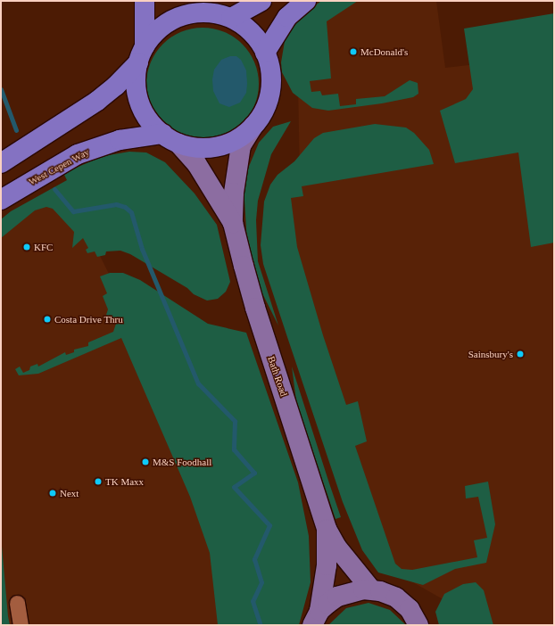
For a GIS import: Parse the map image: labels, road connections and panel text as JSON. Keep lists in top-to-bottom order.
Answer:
{
  "streets": {
    "highway": ["West Cepen Way"],
    "main road": ["Bath Road"]
  },
  "places": [
    "McDonald's",
    "KFC",
    "Costa Drive Thru",
    "Sainsbury's",
    "M&S Foodhall",
    "TK Maxx",
    "Next"
  ]
}
